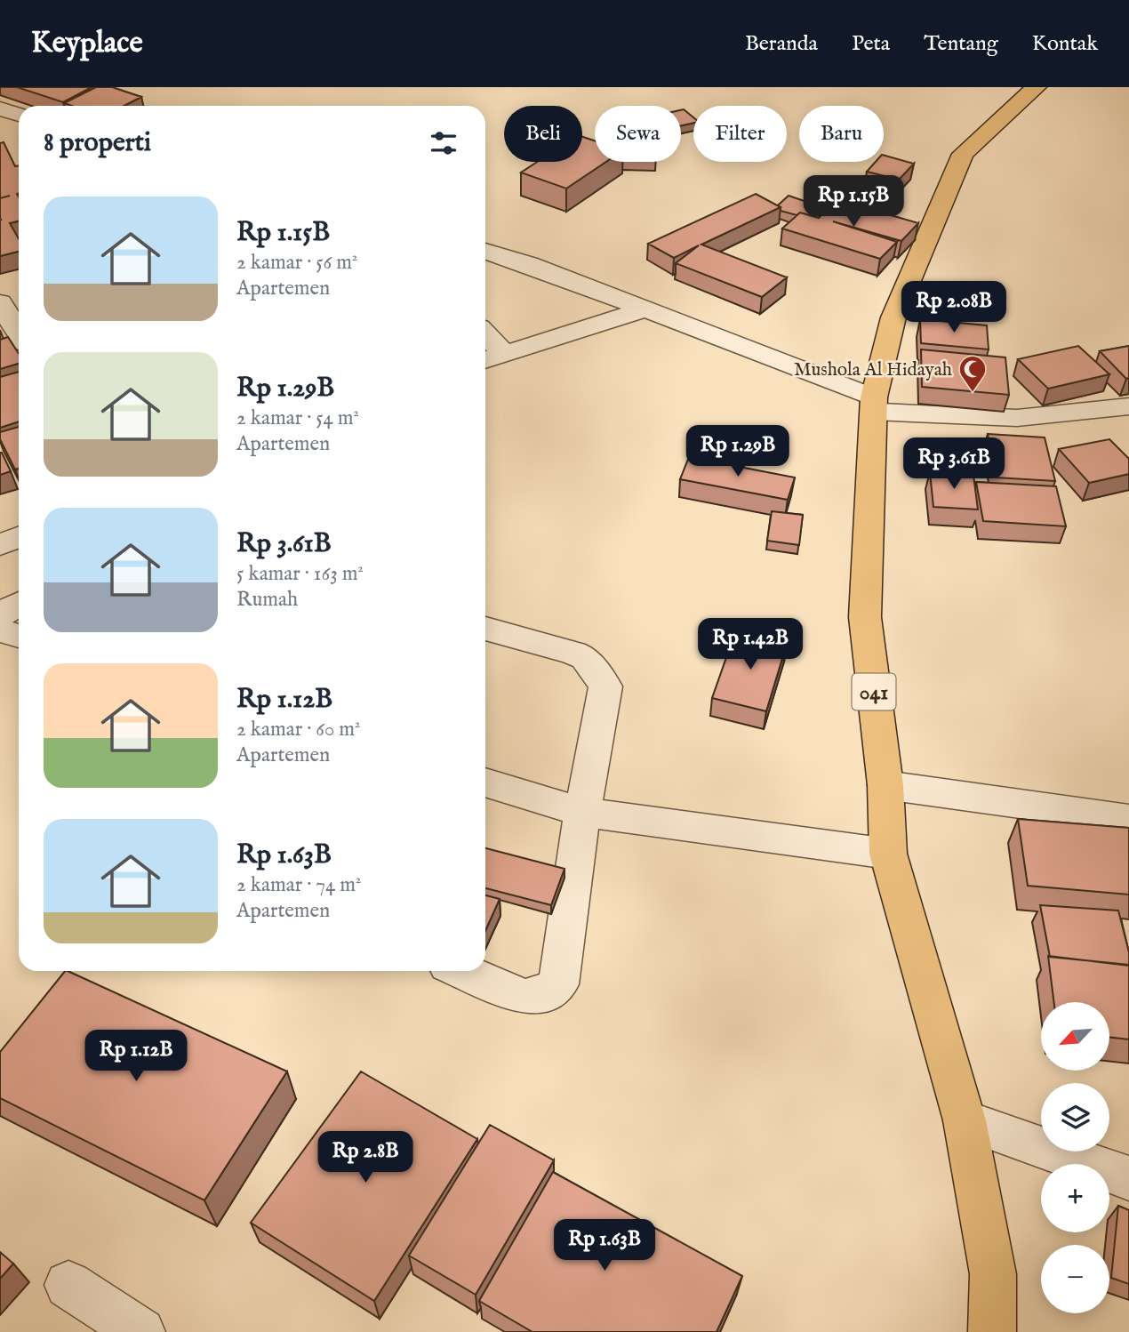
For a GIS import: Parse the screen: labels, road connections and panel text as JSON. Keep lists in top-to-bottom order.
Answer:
{
  "streets": {
    "main road": ["041"]
  },
  "places": {
    "mosque": ["Mushola Al Hidayah"]
  },
  "north": "bottom left",
  "page": {
    "header": "Keyplace",
    "nav": [
      "Beranda",
      "Peta",
      "Tentang",
      "Kontak"
    ],
    "chip": [
      "Beli",
      "Sewa",
      "Filter",
      "Baru"
    ],
    "heading": "8 properti",
    "price": [
      "Rp 1.15B",
      "Rp 2.08B",
      "Rp 1.29B",
      "Rp 3.61B",
      "Rp 1.42B",
      "Rp 1.12B",
      "Rp 2.8B",
      "Rp 1.63B"
    ],
    "list": [
      {
        "name": "Rp 1.15B",
        "note": "2 kamar · 56 m² · Apartemen"
      },
      {
        "name": "Rp 1.29B",
        "note": "2 kamar · 54 m² · Apartemen"
      },
      {
        "name": "Rp 3.61B",
        "note": "5 kamar · 163 m² · Rumah"
      },
      {
        "name": "Rp 1.12B",
        "note": "2 kamar · 60 m² · Apartemen"
      },
      {
        "name": "Rp 1.63B",
        "note": "2 kamar · 74 m² · Apartemen"
      }
    ],
    "map_buttons": ["+", "−"]
  }
}
